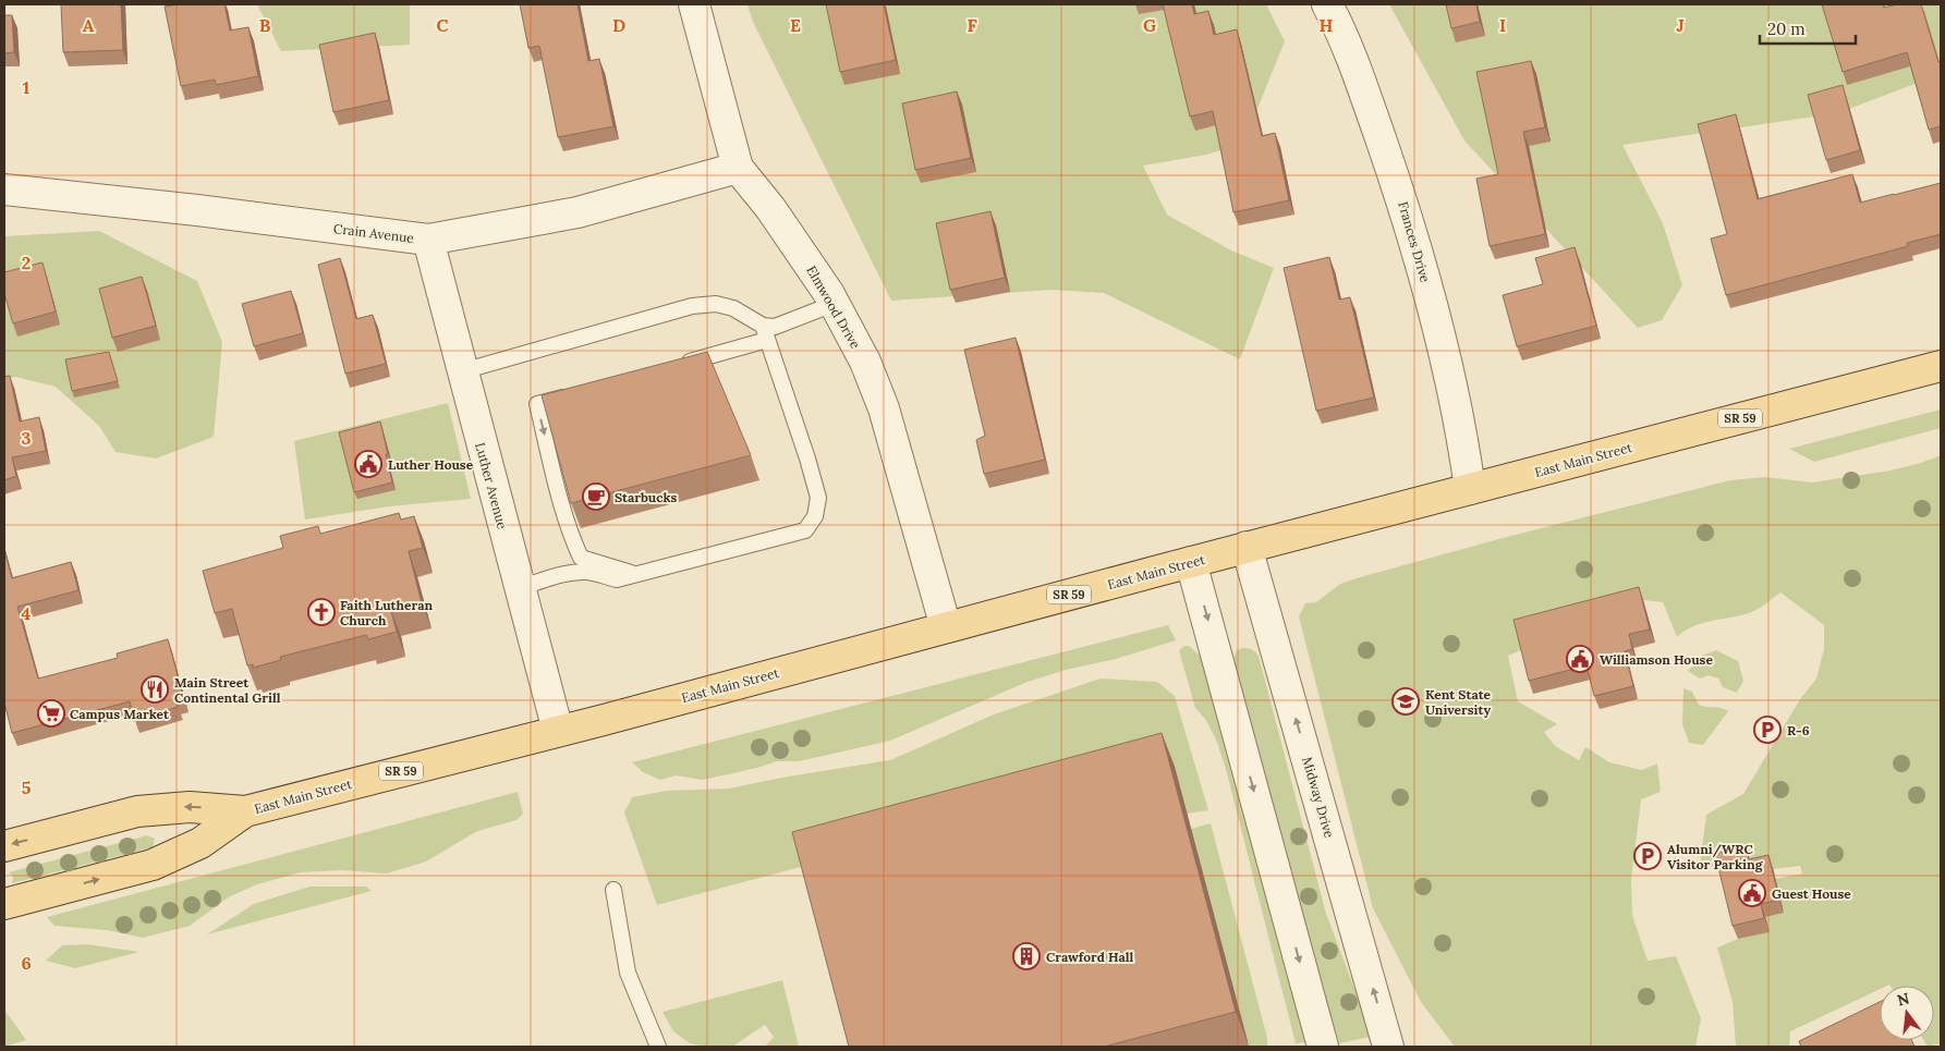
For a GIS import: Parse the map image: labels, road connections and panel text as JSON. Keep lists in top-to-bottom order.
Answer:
{
  "streets": {
    "main road": ["SR 59", "East Main Street"],
    "street": [
      "Crain Avenue",
      "Frances Drive",
      "Elmwood Drive",
      "Luther Avenue",
      "Midway Drive"
    ]
  },
  "crossings": [
    ["Crain Avenue", "Elmwood Drive"],
    ["Crain Avenue", "Luther Avenue"],
    ["Frances Drive", "East Main Street"],
    ["Elmwood Drive", "East Main Street"],
    ["East Main Street", "Luther Avenue"],
    ["East Main Street", "Midway Drive"]
  ],
  "places": {
    "public building": ["Luther House", "Williamson House", "Guest House"],
    "cafe": ["Starbucks"],
    "church": ["Faith Lutheran Church"],
    "restaurant": ["Main Street Continental Grill"],
    "school or university": ["Kent State University"],
    "supermarket": ["Campus Market"],
    "parking": ["R-6", "Alumni/WRC Visitor Parking"],
    "building": ["Crawford Hall"]
  },
  "scale_bar": "20 m",
  "north": "top",
  "grid": {
    "columns": [
      "A",
      "B",
      "C",
      "D",
      "E",
      "F",
      "G",
      "H",
      "I",
      "J"
    ],
    "rows": [
      "1",
      "2",
      "3",
      "4",
      "5",
      "6"
    ]
  }
}
